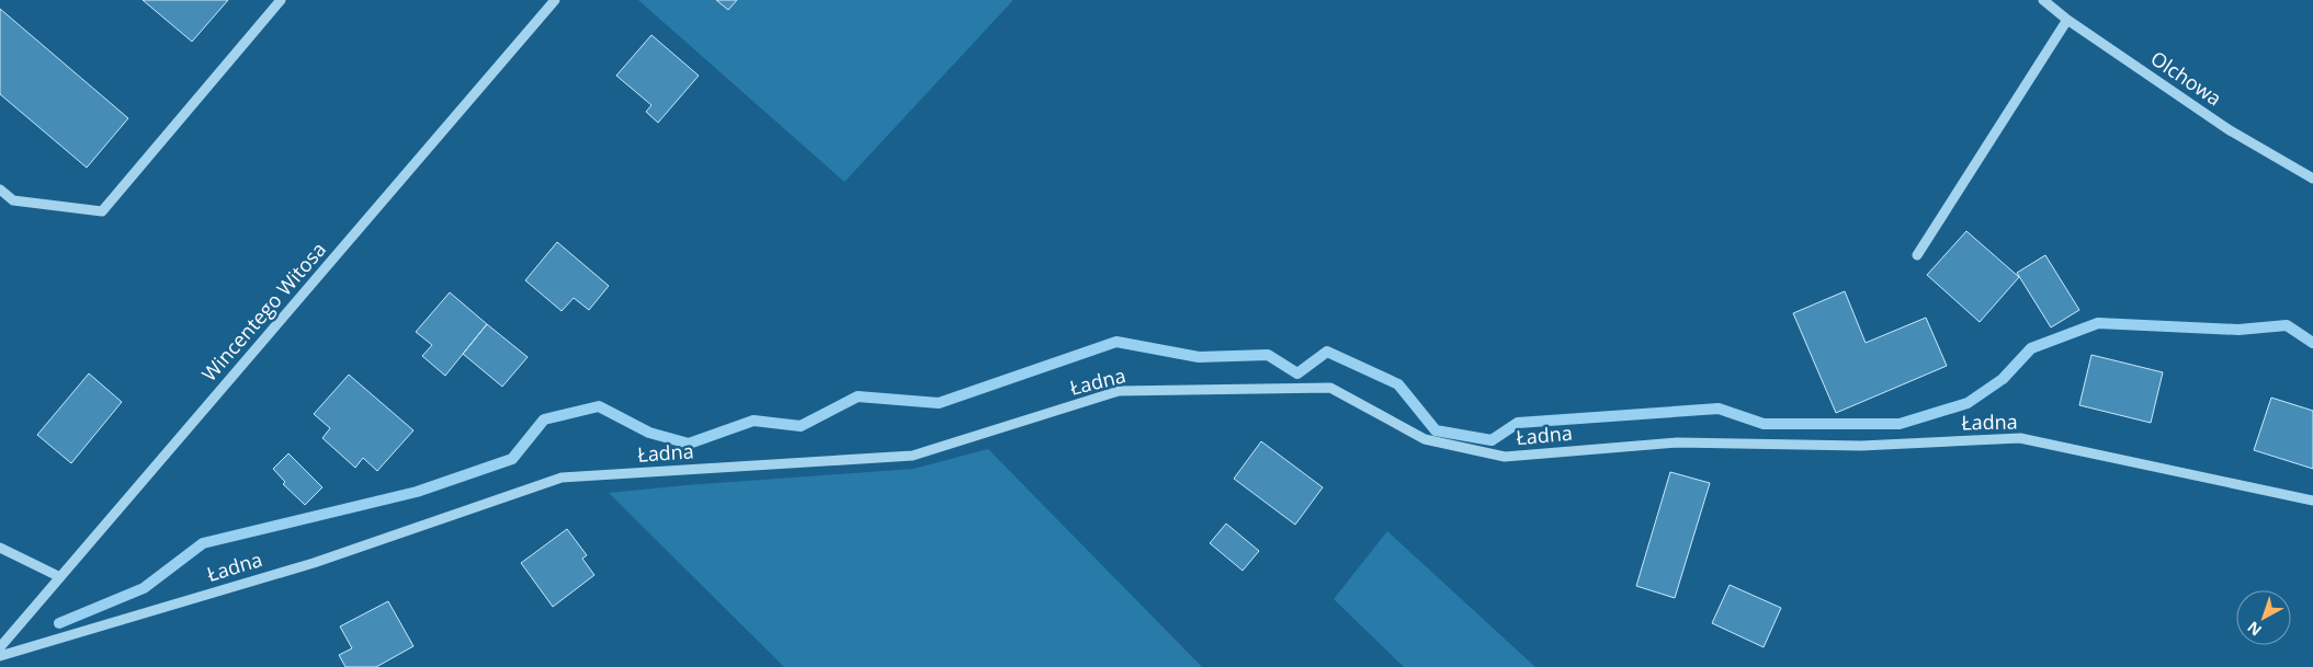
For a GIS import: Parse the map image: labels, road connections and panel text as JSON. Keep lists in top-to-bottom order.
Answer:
{
  "streets": {
    "street": ["Olchowa", "Wincentego Witosa", "Ładna"]
  },
  "north": "bottom left"
}
